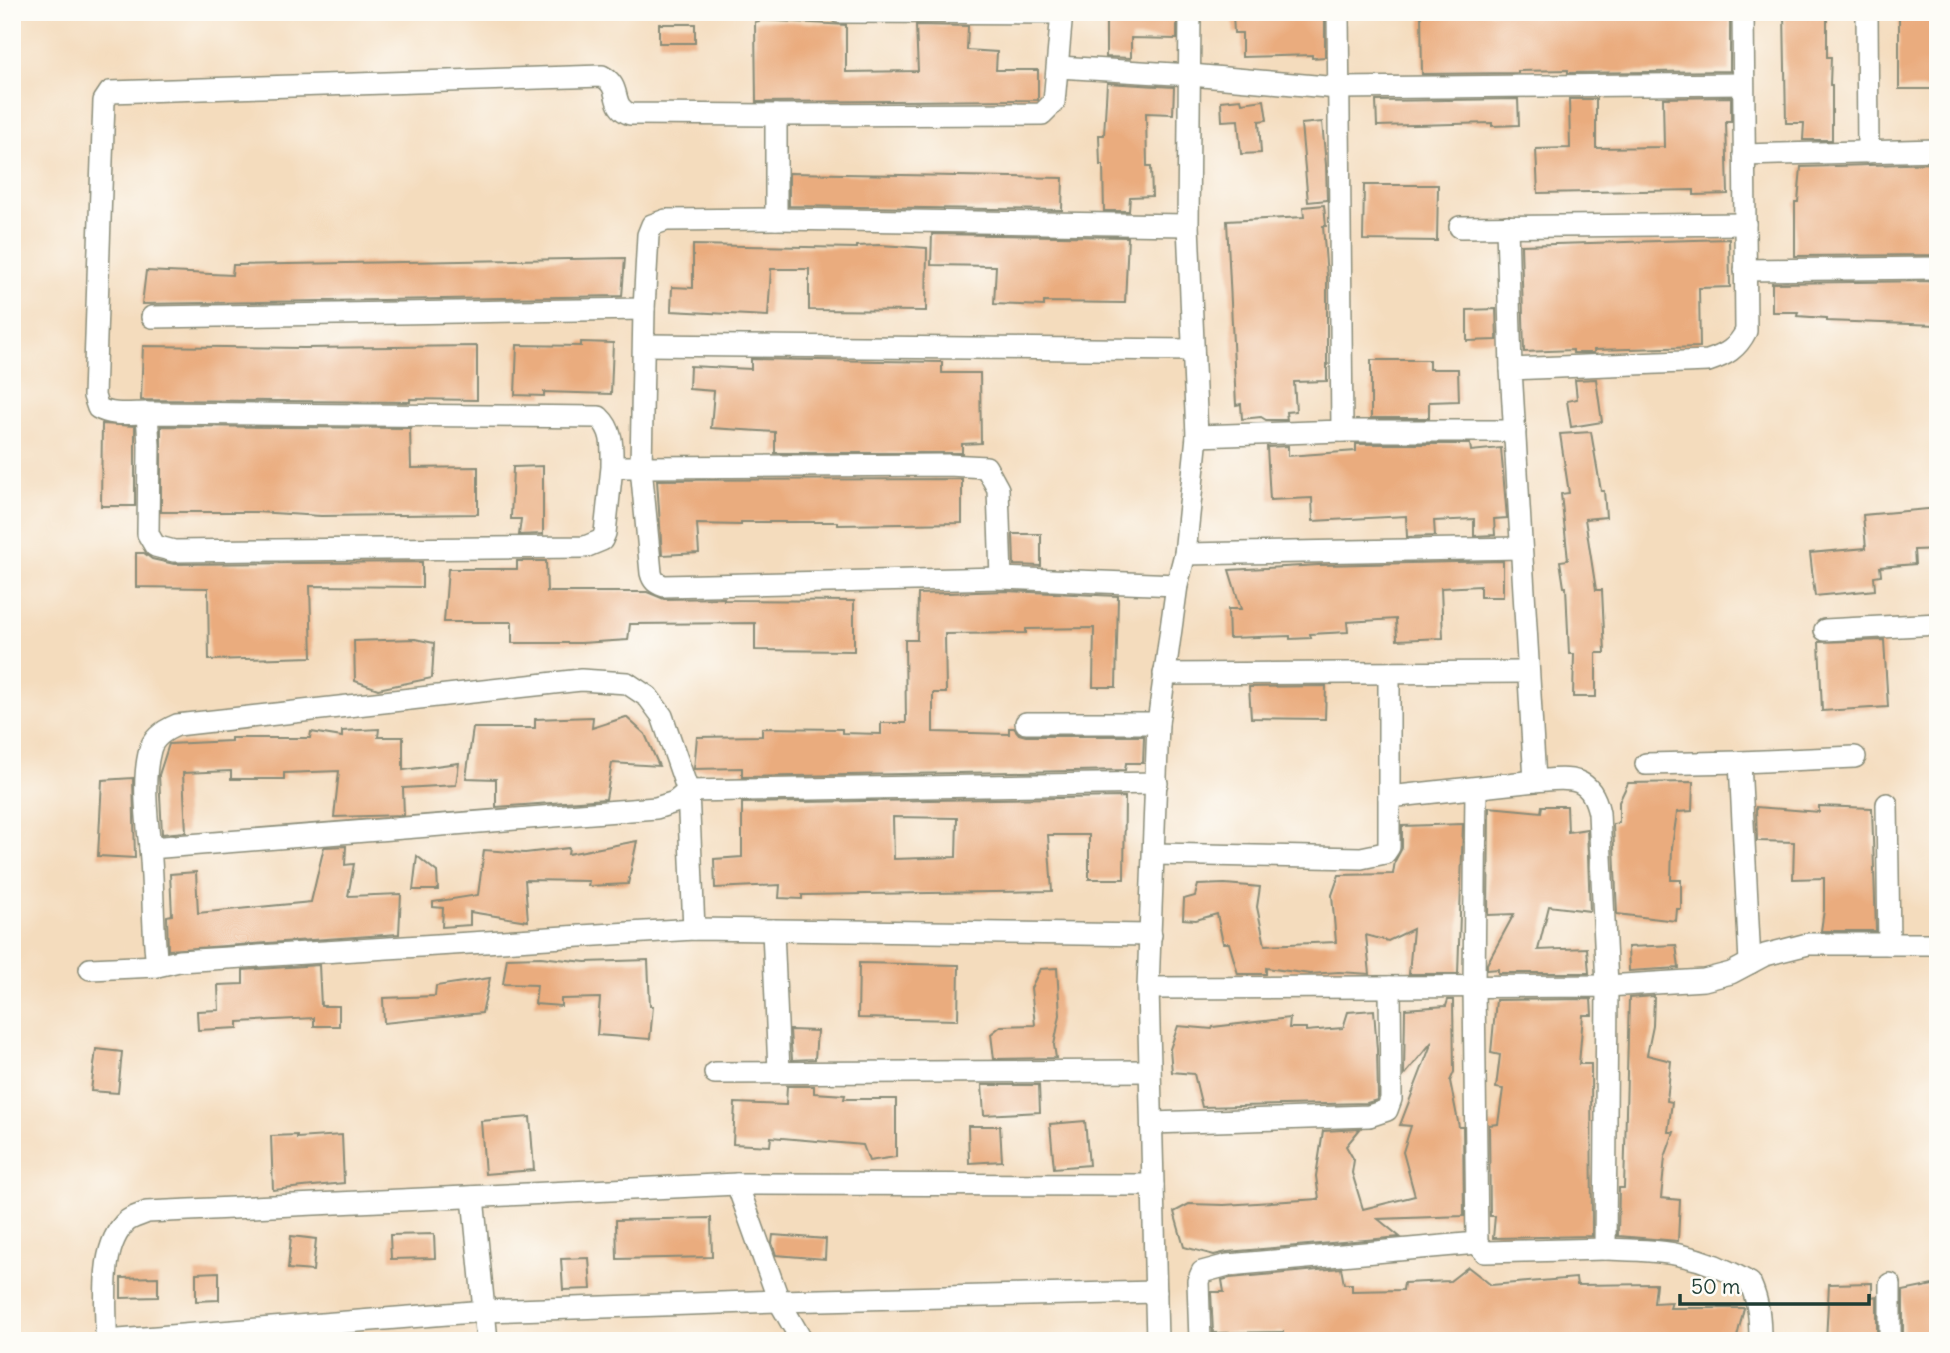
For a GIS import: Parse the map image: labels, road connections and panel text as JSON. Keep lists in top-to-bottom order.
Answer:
{
  "scale_bar": "50 m"
}
